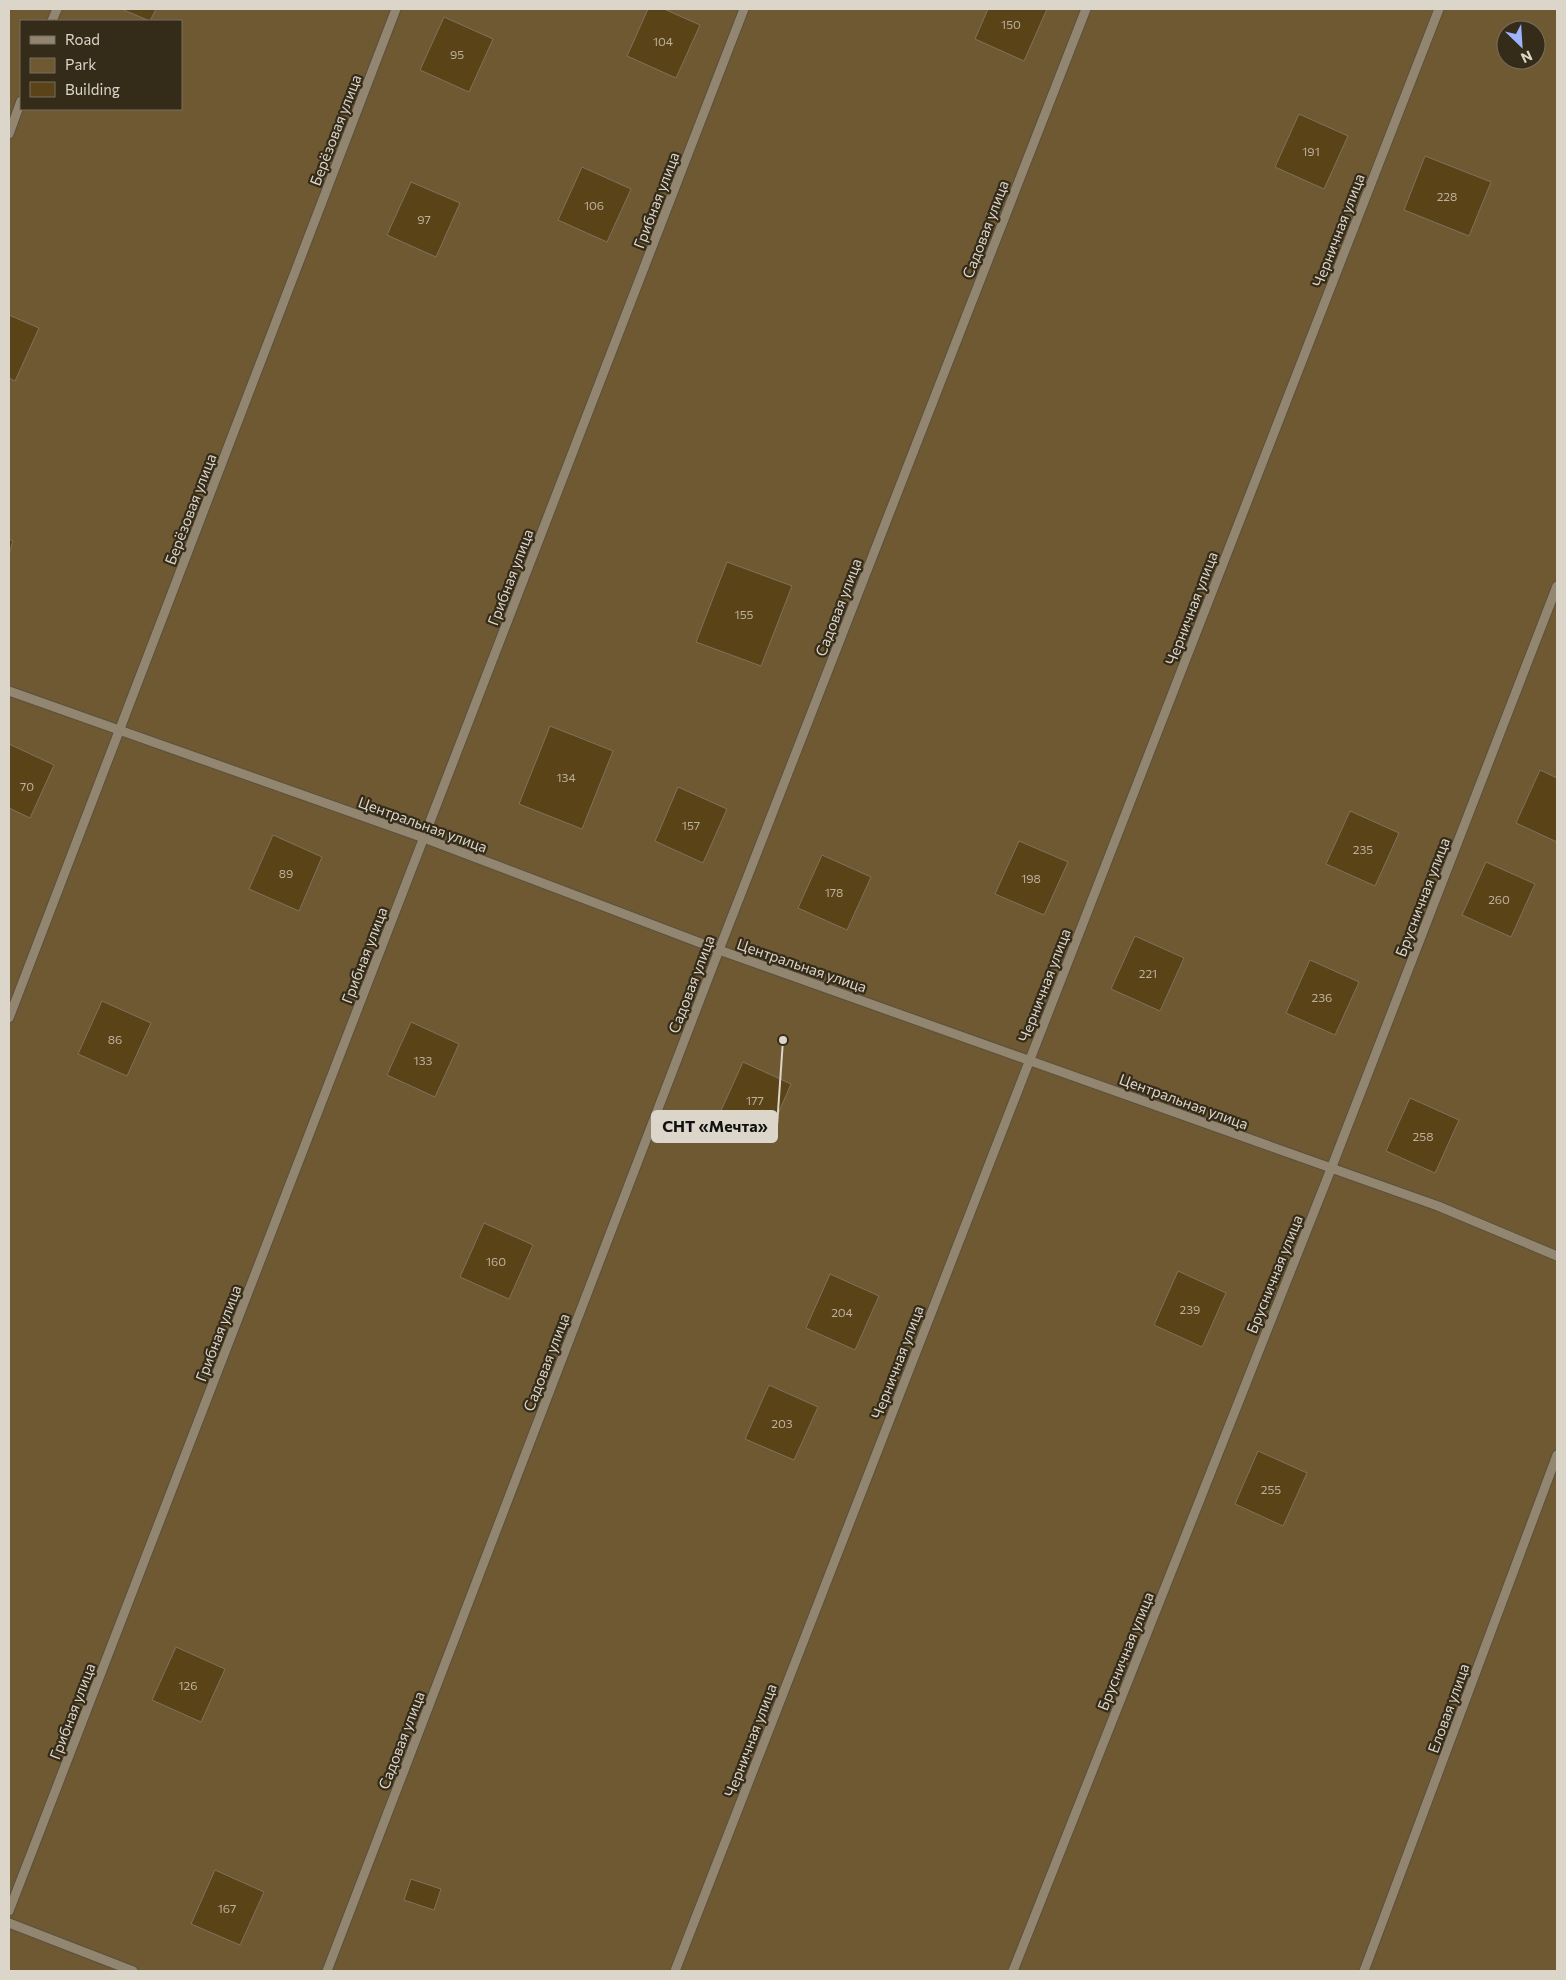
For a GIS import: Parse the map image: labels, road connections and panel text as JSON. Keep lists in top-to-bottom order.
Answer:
{
  "streets": {
    "street": [
      "Берёзовая улица",
      "Грибная улица",
      "Садовая улица",
      "Черничная улица",
      "Центральная улица",
      "Брусничная улица",
      "Еловая улица"
    ]
  },
  "crossings": [
    ["Берёзовая улица", "Центральная улица"],
    ["Грибная улица", "Центральная улица"],
    ["Садовая улица", "Центральная улица"],
    ["Черничная улица", "Центральная улица"],
    ["Центральная улица", "Брусничная улица"]
  ],
  "places": ["СНТ «Мечта»"],
  "house_numbers": [
    "150",
    "104",
    "95",
    "191",
    "228",
    "106",
    "97",
    "155",
    "134",
    "70",
    "157",
    "235",
    "89",
    "198",
    "178",
    "260",
    "221",
    "236",
    "86",
    "133",
    "177",
    "258",
    "160",
    "239",
    "204",
    "203",
    "255",
    "126",
    "167"
  ],
  "legend": ["Road", "Park", "Building"],
  "north": "bottom right"
}
